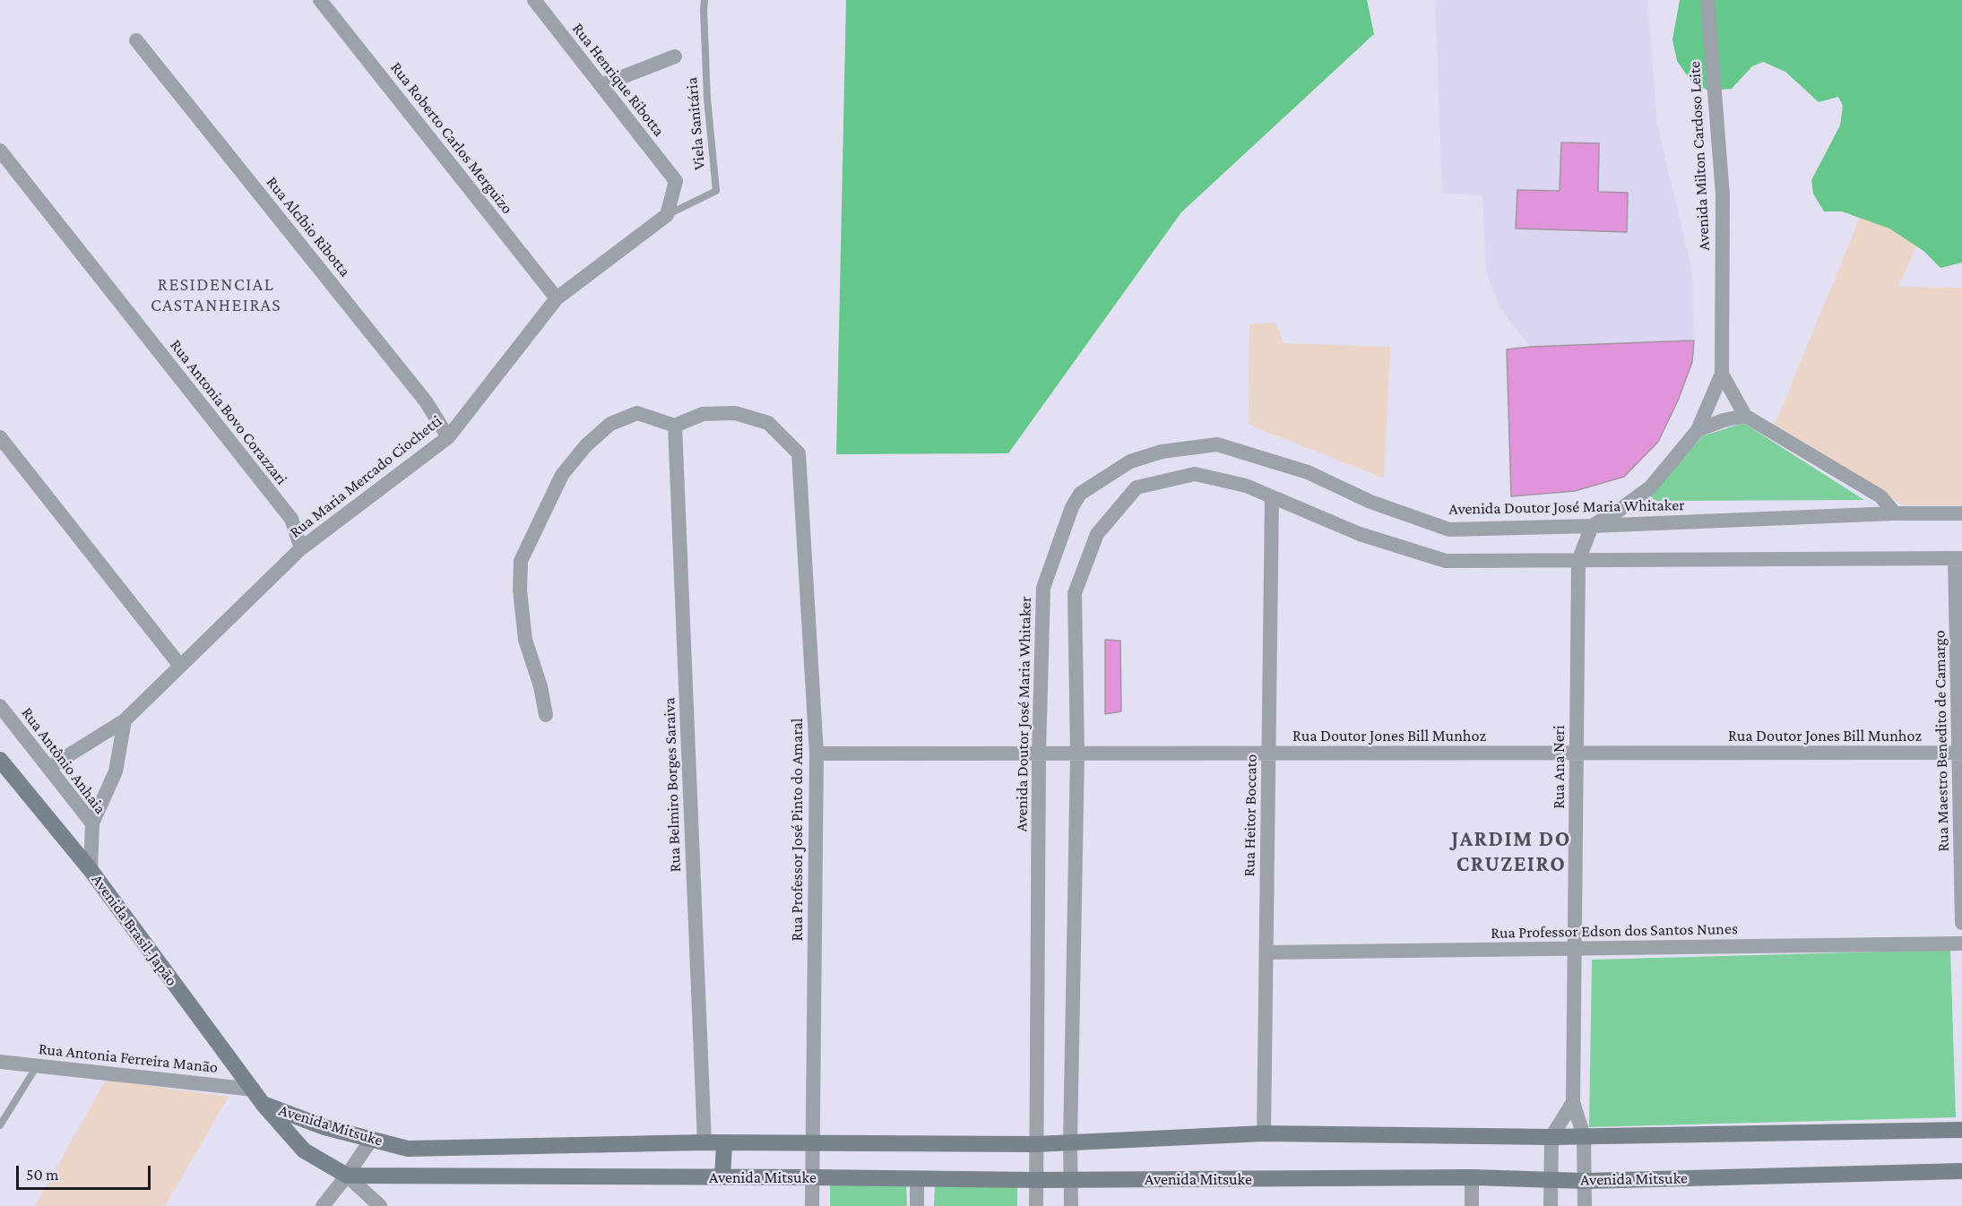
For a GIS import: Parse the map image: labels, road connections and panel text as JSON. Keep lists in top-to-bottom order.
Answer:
{
  "streets": {
    "main road": ["Avenida Brasil-Japão", "Avenida Mitsuke"],
    "street": [
      "Rua Henrique Ribotta",
      "Rua Roberto Carlos Merguizo",
      "Avenida Milton Cardoso Leite",
      "Rua Alcíbio Ribotta",
      "Rua Antonia Bovo Corazzari",
      "Rua Maria Mercado Ciochetti",
      "Avenida Doutor José Maria Whitaker",
      "Rua Doutor Jones Bill Munhoz",
      "Rua Maestro Benedito de Camargo",
      "Rua Antônio Anhaia",
      "Rua Ana Neri",
      "Rua Belmiro Borges Saraiva",
      "Rua Heitor Boccato",
      "Rua Professor José Pinto do Amaral",
      "Rua Professor Edson dos Santos Nunes",
      "Rua Antonia Ferreira Manão"
    ],
    "lane": ["Viela Sanitária"]
  },
  "crossings": [
    ["Rua Henrique Ribotta", "Viela Sanitária"],
    ["Rua Henrique Ribotta", "Rua Maria Mercado Ciochetti"],
    ["Viela Sanitária", "Rua Maria Mercado Ciochetti"],
    ["Rua Roberto Carlos Merguizo", "Rua Maria Mercado Ciochetti"],
    ["Avenida Milton Cardoso Leite", "Avenida Doutor José Maria Whitaker"],
    ["Rua Alcíbio Ribotta", "Rua Maria Mercado Ciochetti"],
    ["Rua Antonia Bovo Corazzari", "Rua Maria Mercado Ciochetti"],
    ["Rua Maria Mercado Ciochetti", "Rua Antônio Anhaia"],
    ["Avenida Doutor José Maria Whitaker", "Rua Doutor Jones Bill Munhoz"],
    ["Avenida Doutor José Maria Whitaker", "Avenida Mitsuke"],
    ["Rua Doutor Jones Bill Munhoz", "Rua Maestro Benedito de Camargo"],
    ["Rua Doutor Jones Bill Munhoz", "Rua Ana Neri"],
    ["Rua Doutor Jones Bill Munhoz", "Rua Heitor Boccato"],
    ["Rua Doutor Jones Bill Munhoz", "Rua Professor José Pinto do Amaral"],
    ["Rua Antônio Anhaia", "Avenida Brasil-Japão"],
    ["Rua Ana Neri", "Rua Professor Edson dos Santos Nunes"],
    ["Rua Ana Neri", "Avenida Mitsuke"],
    ["Rua Belmiro Borges Saraiva", "Rua Professor José Pinto do Amaral"],
    ["Rua Belmiro Borges Saraiva", "Avenida Mitsuke"],
    ["Rua Heitor Boccato", "Rua Professor Edson dos Santos Nunes"],
    ["Rua Heitor Boccato", "Avenida Mitsuke"],
    ["Rua Professor José Pinto do Amaral", "Avenida Mitsuke"],
    ["Avenida Brasil-Japão", "Rua Antonia Ferreira Manão"],
    ["Avenida Brasil-Japão", "Avenida Mitsuke"]
  ],
  "districts": ["RESIDENCIAL CASTANHEIRAS", "JARDIM DO CRUZEIRO"],
  "scale_bar": "50 m"
}
